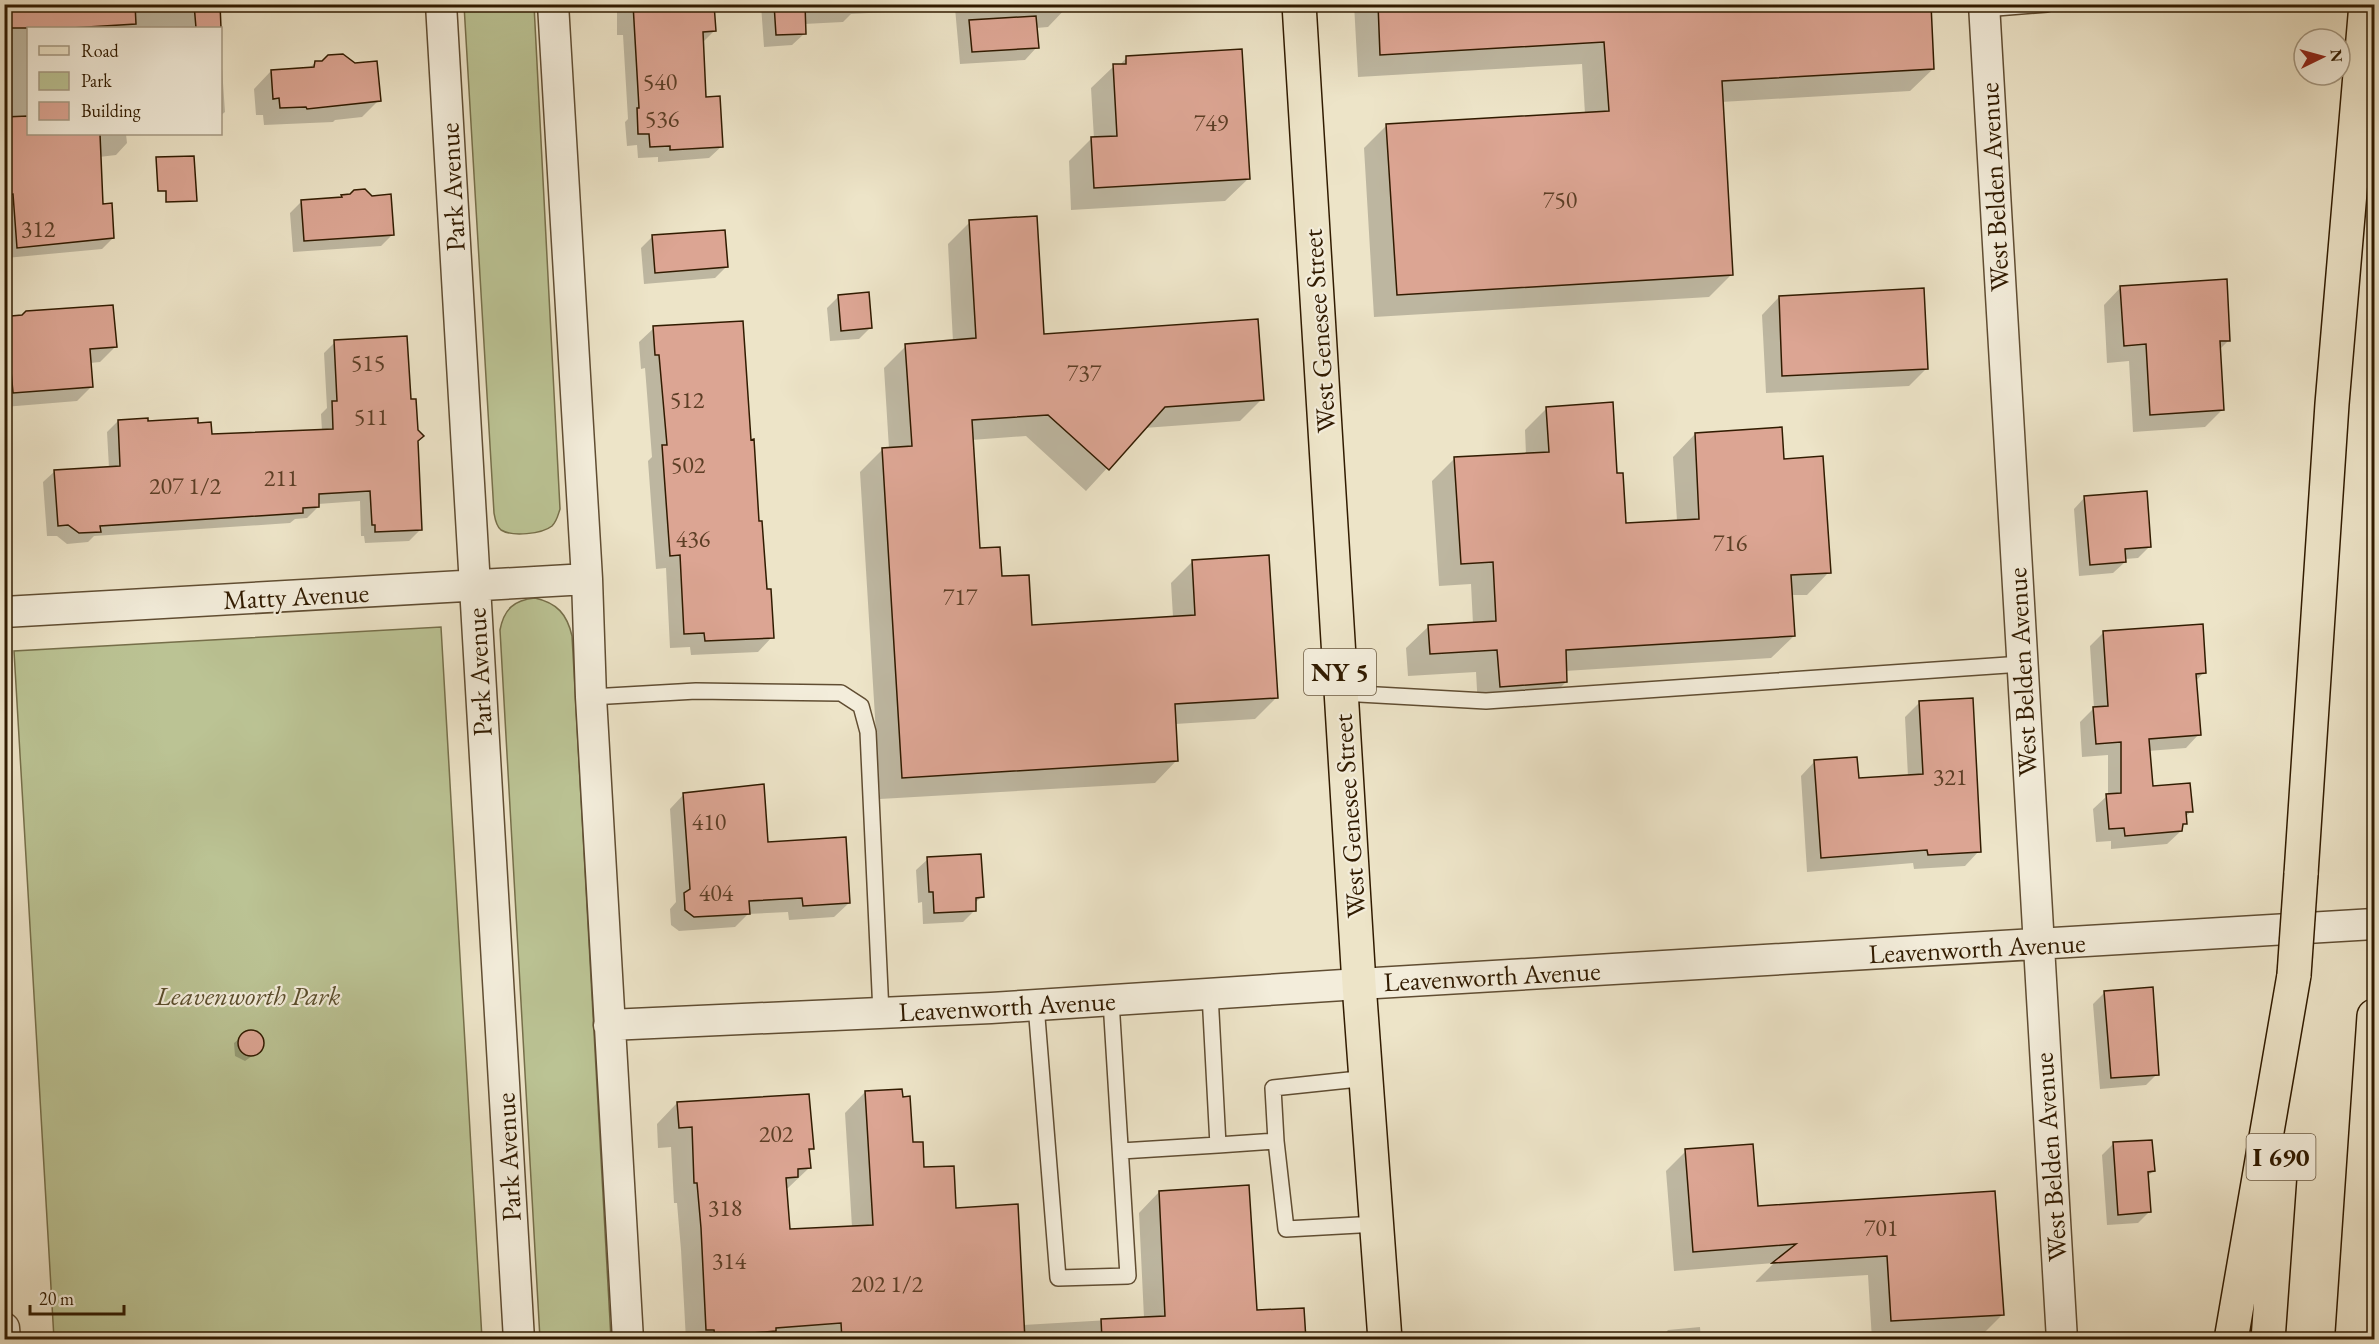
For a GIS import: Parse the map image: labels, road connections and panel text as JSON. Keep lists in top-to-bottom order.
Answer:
{
  "streets": {
    "main road": ["West Genesee Street", "NY 5", "I 690"],
    "street": [
      "Park Avenue",
      "West Belden Avenue",
      "Matty Avenue",
      "Leavenworth Avenue"
    ]
  },
  "crossings": [
    ["Park Avenue", "Matty Avenue"],
    ["West Belden Avenue", "Leavenworth Avenue"],
    ["West Genesee Street", "Leavenworth Avenue"]
  ],
  "parks": ["Leavenworth Park"],
  "house_numbers": [
    "540",
    "536",
    "749",
    "750",
    "312",
    "515",
    "737",
    "512",
    "511",
    "502",
    "211",
    "207 1/2",
    "436",
    "716",
    "717",
    "321",
    "410",
    "404",
    "202",
    "318",
    "701",
    "314",
    "202 1/2"
  ],
  "legend": ["Road", "Park", "Building"],
  "scale_bar": "20 m",
  "north": "right"
}
